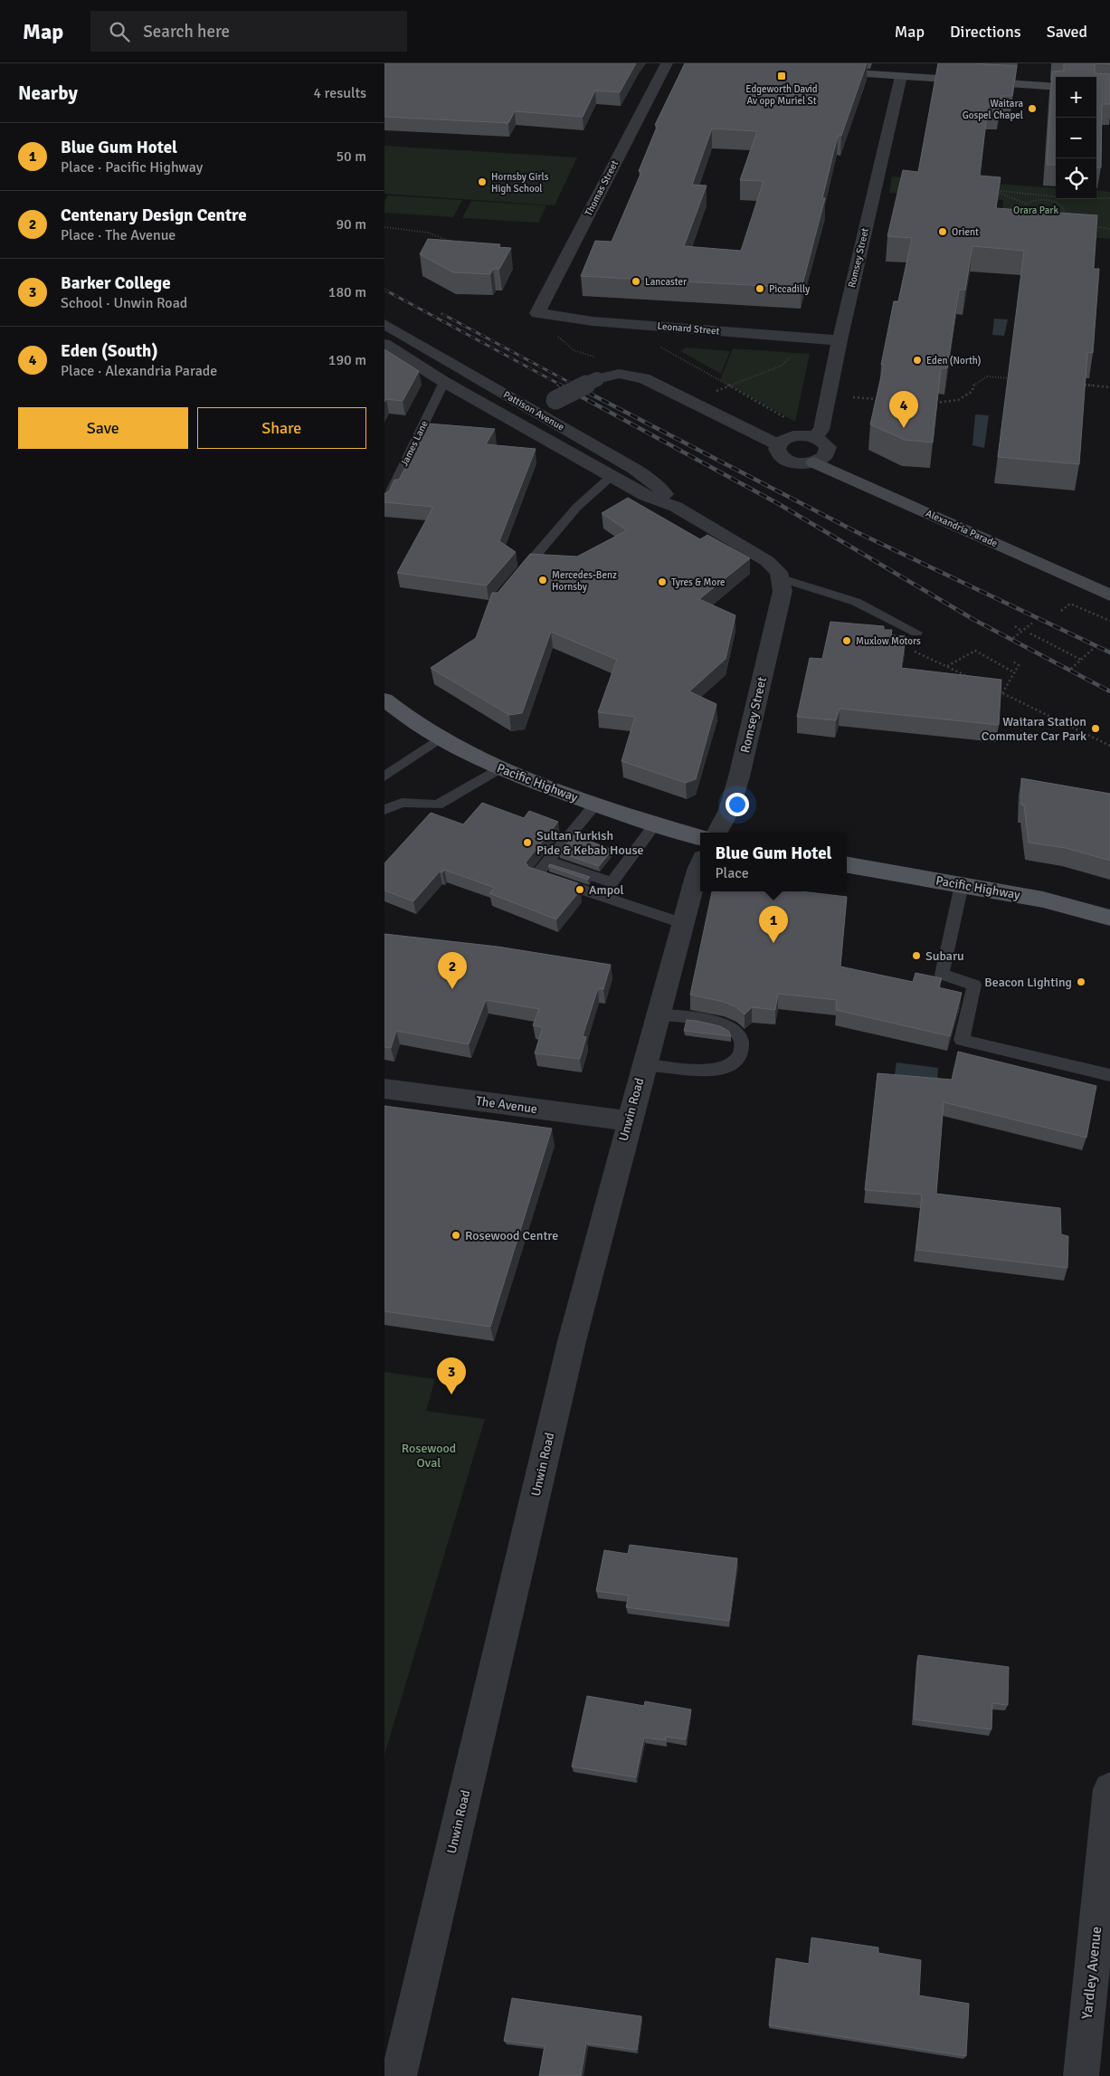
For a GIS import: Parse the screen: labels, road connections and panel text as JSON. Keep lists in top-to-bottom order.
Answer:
{
  "streets": {
    "main road": ["Pacific Highway"],
    "street": [
      "Thomas Street",
      "Romsey Street",
      "Leonard Street",
      "Pattison Avenue",
      "Alexandria Parade",
      "The Avenue",
      "Unwin Road",
      "Yardley Avenue"
    ],
    "lane": ["James Lane"]
  },
  "crossings": [
    ["Thomas Street", "Leonard Street"],
    ["Romsey Street", "Leonard Street"],
    ["Romsey Street", "Pattison Avenue"],
    ["Pattison Avenue", "James Lane"],
    ["The Avenue", "Unwin Road"]
  ],
  "parks": ["Orara Park", "Rosewood Oval"],
  "places": {
    "transit": ["Edgeworth David Av opp Muriel St"],
    "other": [
      "Waitara Gospel Chapel",
      "Hornsby Girls High School",
      "Orient",
      "Lancaster",
      "Piccadilly",
      "Eden (North)",
      "Mercedes-Benz Hornsby",
      "Tyres & More",
      "Muxlow Motors",
      "Waitara Station Commuter Car Park",
      "Sultan Turkish Pide & Kebab House",
      "Ampol",
      "Subaru",
      "Beacon Lighting",
      "Rosewood Centre"
    ]
  },
  "page": {
    "header": "Map",
    "search": "Search here",
    "nav": ["Map", "Directions", "Saved"],
    "heading": ["Nearby", "4 results"],
    "map_buttons": ["+", "−"],
    "list": [
      {
        "mark": "1",
        "name": "Blue Gum Hotel",
        "note": "Place · Pacific Highway",
        "value": "50 m"
      },
      {
        "mark": "2",
        "name": "Centenary Design Centre",
        "note": "Place · The Avenue",
        "value": "90 m"
      },
      {
        "mark": "3",
        "name": "Barker College",
        "note": "School · Unwin Road",
        "value": "180 m"
      },
      {
        "mark": "4",
        "name": "Eden (South)",
        "note": "Place · Alexandria Parade",
        "value": "190 m"
      }
    ],
    "pins": [
      "4",
      "1",
      "2",
      "3"
    ],
    "buttons": ["Save", "Share"],
    "popup": ["Blue Gum Hotel", "Place"]
  }
}
